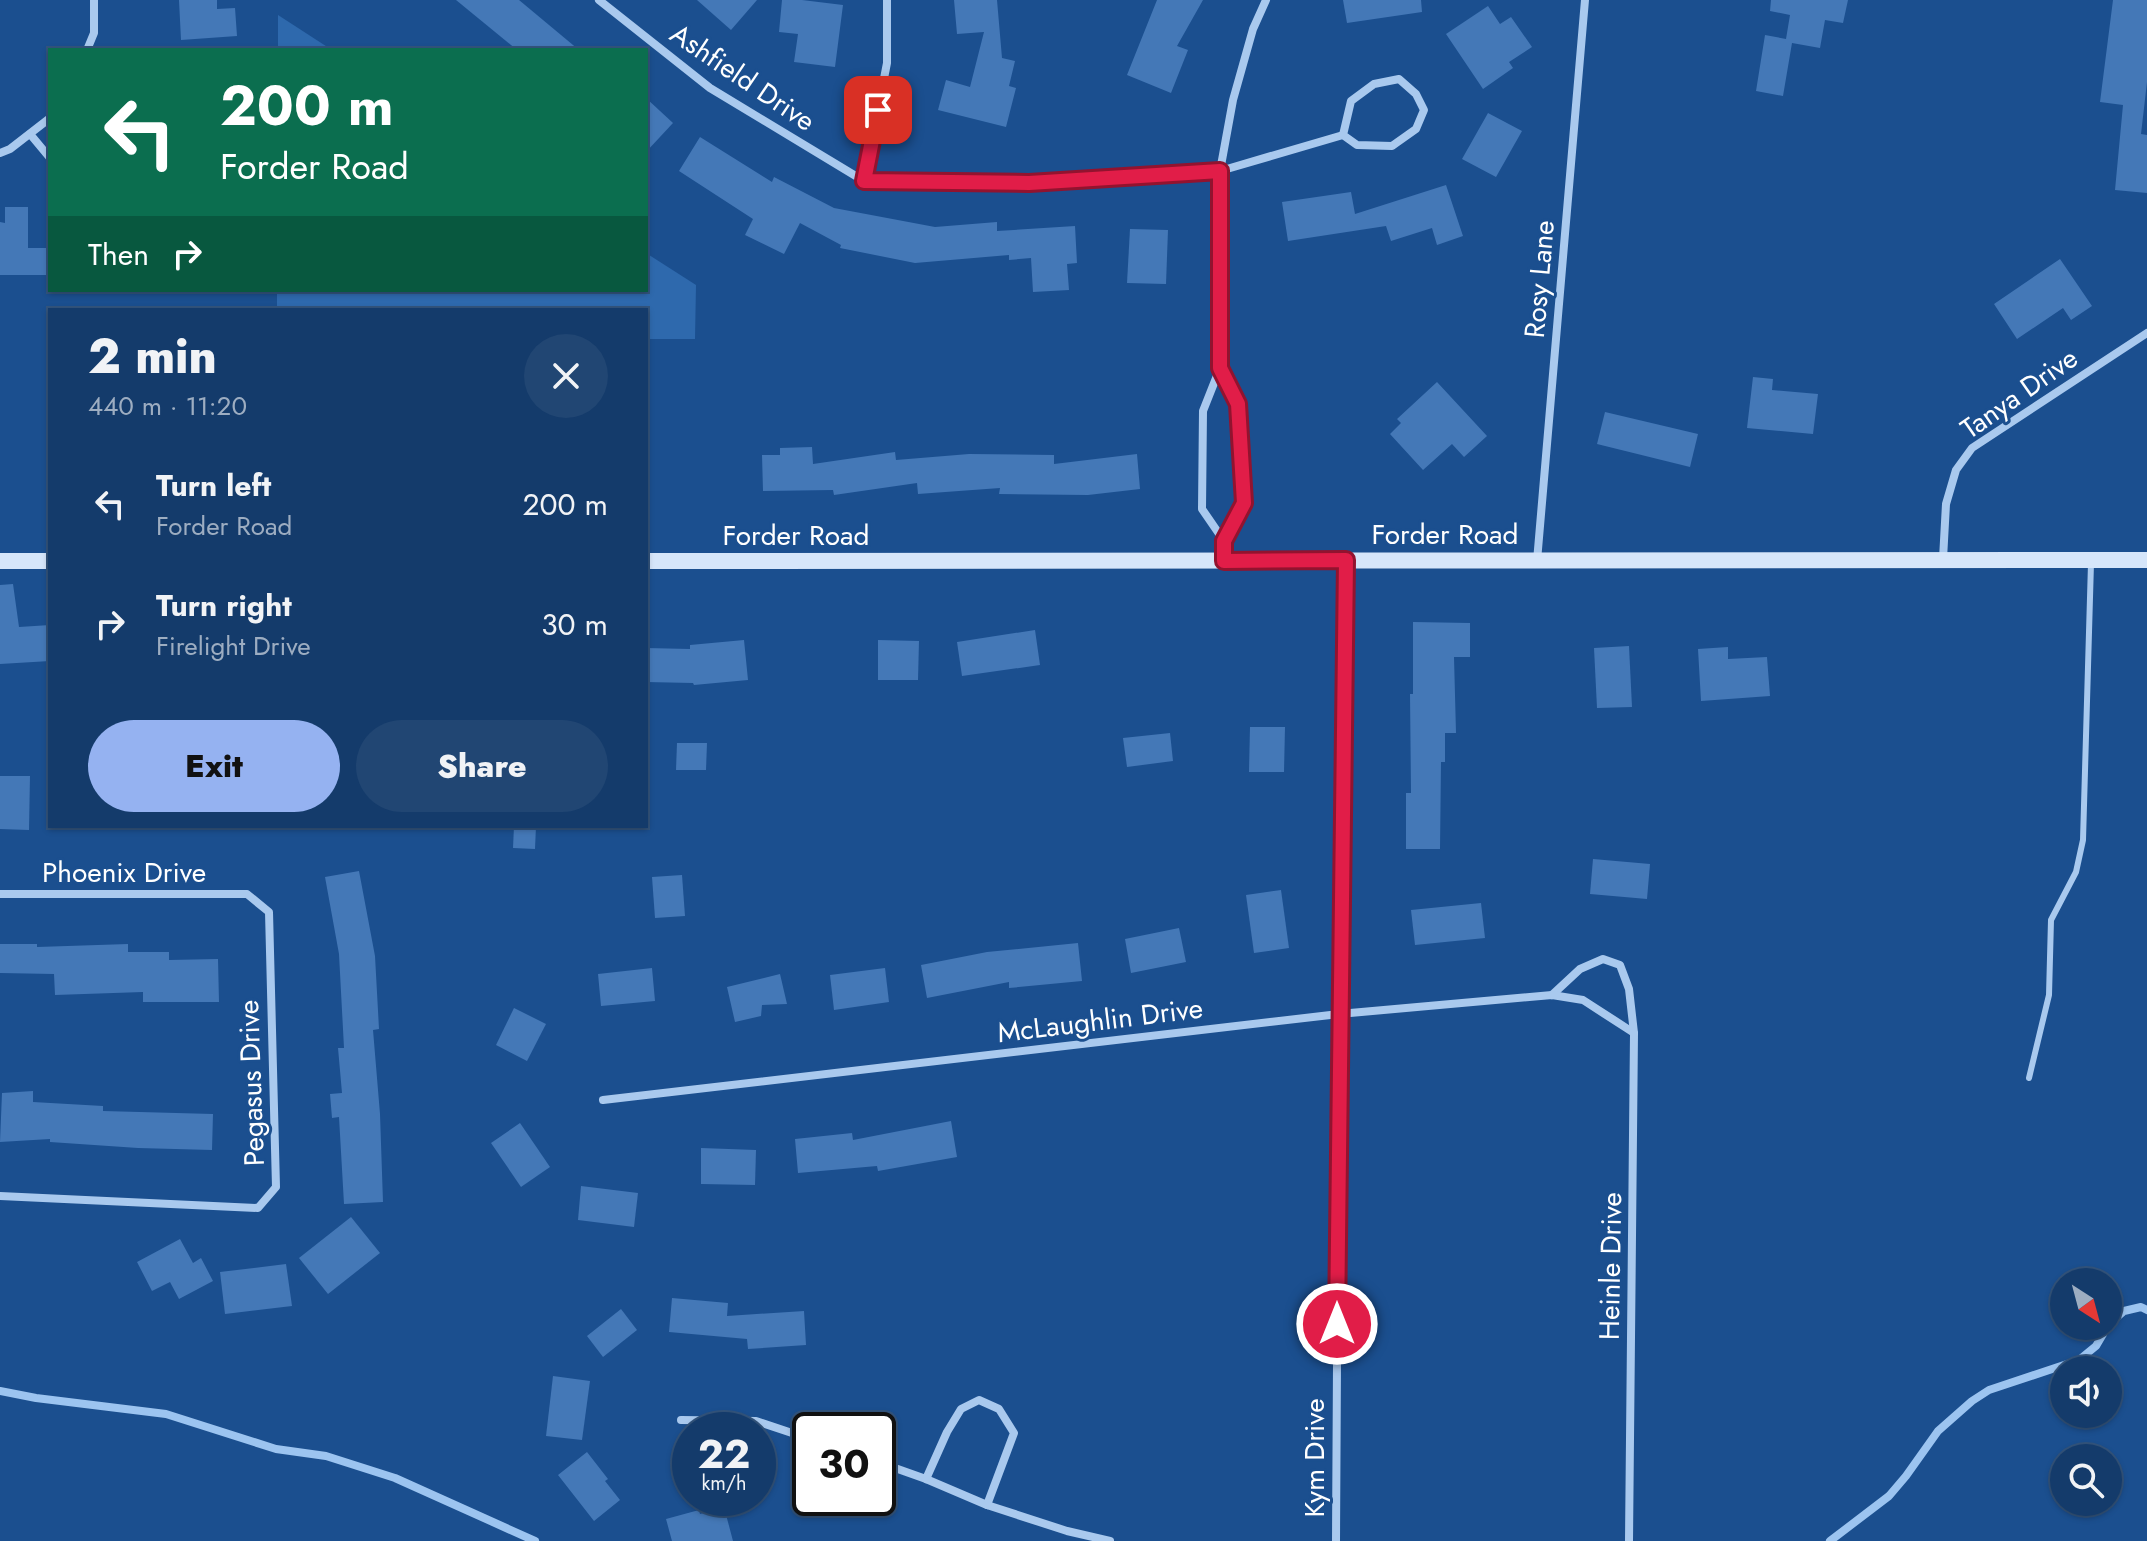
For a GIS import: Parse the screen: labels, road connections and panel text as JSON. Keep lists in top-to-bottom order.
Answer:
{
  "streets": {
    "main road": ["Forder Road"],
    "street": [
      "Ashfield Drive",
      "Rosy Lane",
      "Tanya Drive",
      "Phoenix Drive",
      "McLaughlin Drive",
      "Pegasus Drive",
      "Heinle Drive",
      "Kym Drive"
    ]
  },
  "crossings": [
    ["Rosy Lane", "Forder Road"],
    ["Tanya Drive", "Forder Road"],
    ["Forder Road", "Kym Drive"],
    ["Phoenix Drive", "Pegasus Drive"],
    ["McLaughlin Drive", "Heinle Drive"],
    ["McLaughlin Drive", "Kym Drive"]
  ],
  "north": "bottom right",
  "page": {
    "turn": ["200 m", "Forder Road"],
    "then": "Then",
    "heading": ["2 min", "440 m · 11:20"],
    "list": [
      {
        "name": "Turn left",
        "note": "Forder Road",
        "value": "200 m"
      },
      {
        "name": "Turn right",
        "note": "Firelight Drive",
        "value": "30 m"
      }
    ],
    "buttons": ["Exit", "Share"],
    "speed": "22 km/h",
    "limit": "30"
  }
}
